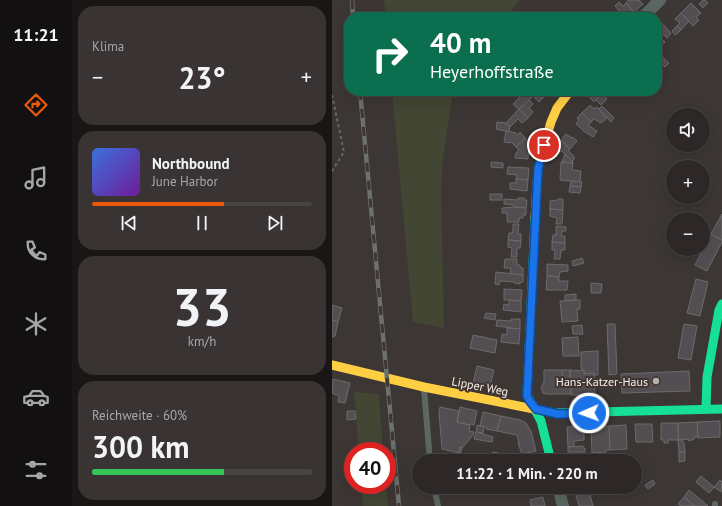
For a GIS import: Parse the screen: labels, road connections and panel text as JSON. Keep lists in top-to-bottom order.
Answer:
{
  "streets": {
    "street": ["Lipper Weg"]
  },
  "places": ["Hans-Katzer-Haus"],
  "page": {
    "tabs": "11:21",
    "tile": [
      "Klima",
      ["33", "km/h"],
      ["Reichweite · 60%", "300 km"]
    ],
    "turn": ["40 m", "Heyerhoffstraße"],
    "heat": ["−", "23°", "+"],
    "map_buttons": ["+", "−"],
    "song": ["Northbound", "June Harbor"],
    "limit": "40",
    "trip": "11:22 · 1 Min. · 220 m"
  }
}
